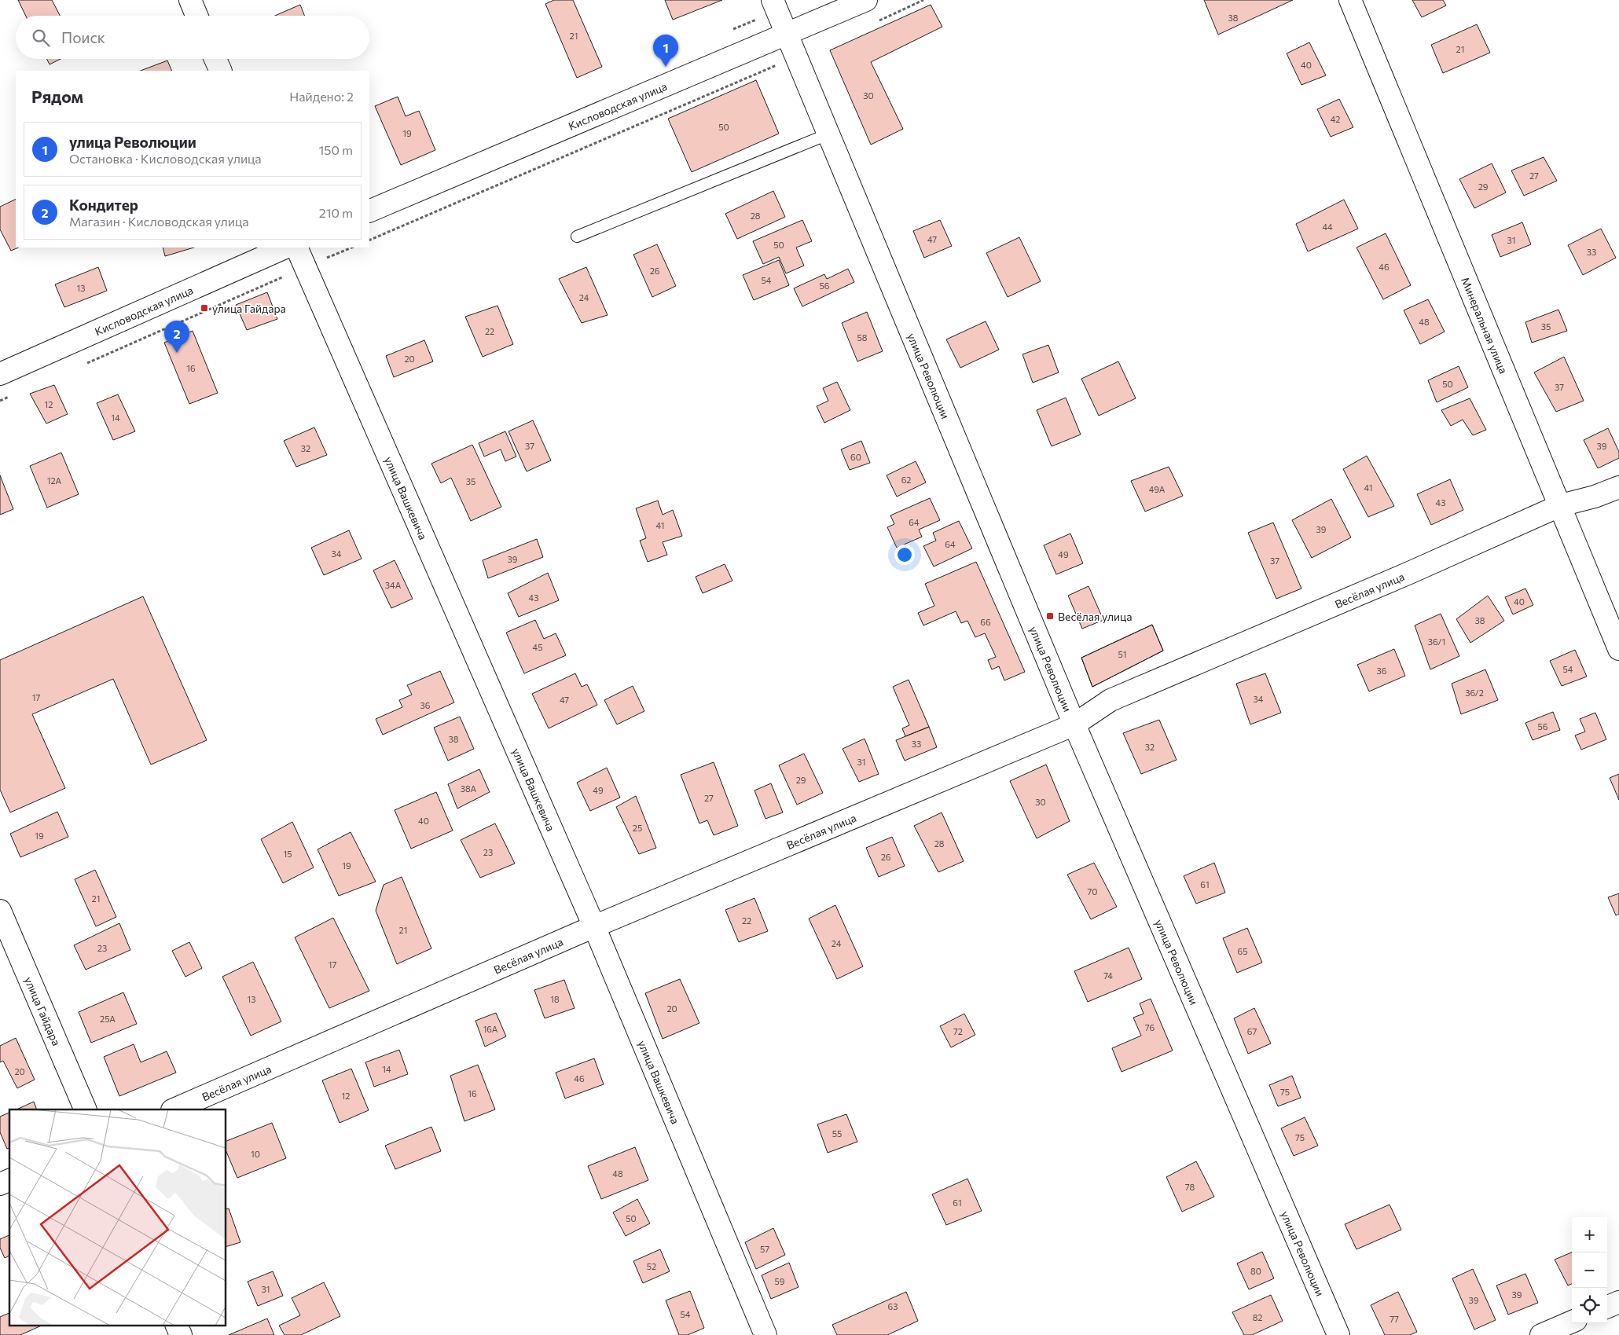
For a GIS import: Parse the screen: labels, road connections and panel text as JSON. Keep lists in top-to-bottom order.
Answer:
{
  "streets": {
    "street": [
      "Кисловодская улица",
      "Минеральная улица",
      "улица Революции",
      "улица Вашкевича",
      "Весёлая улица",
      "улица Гайдара"
    ]
  },
  "crossings": [
    ["Кисловодская улица", "улица Революции"],
    ["Минеральная улица", "Весёлая улица"],
    ["улица Революции", "Весёлая улица"],
    ["улица Вашкевича", "Весёлая улица"]
  ],
  "places": {
    "transit": ["улица Гайдара", "Весёлая улица"]
  },
  "house_numbers": [
    "38",
    "21",
    "21",
    "40",
    "30",
    "42",
    "50",
    "19",
    "27",
    "29",
    "28",
    "44",
    "47",
    "31",
    "50",
    "33",
    "46",
    "26",
    "54",
    "56",
    "13",
    "24",
    "48",
    "35",
    "22",
    "58",
    "20",
    "16",
    "50",
    "37",
    "12",
    "14",
    "37",
    "39",
    "32",
    "60",
    "62",
    "12А",
    "35",
    "41",
    "49А",
    "43",
    "64",
    "41",
    "39",
    "64",
    "34",
    "49",
    "39",
    "37",
    "34А",
    "43",
    "40",
    "38",
    "66",
    "36/1",
    "45",
    "51",
    "54",
    "36",
    "36/2",
    "17",
    "34",
    "47",
    "36",
    "56",
    "38",
    "33",
    "32",
    "31",
    "29",
    "38А",
    "49",
    "27",
    "30",
    "40",
    "25",
    "19",
    "28",
    "23",
    "15",
    "26",
    "19",
    "61",
    "70",
    "21",
    "22",
    "21",
    "24",
    "23",
    "65",
    "17",
    "74",
    "13",
    "18",
    "20",
    "25А",
    "76",
    "16А",
    "72",
    "67",
    "14",
    "20",
    "46",
    "75",
    "16",
    "12",
    "55",
    "75",
    "10",
    "48",
    "78",
    "61",
    "50",
    "57",
    "52",
    "80",
    "59",
    "31",
    "39",
    "39",
    "63",
    "54",
    "82",
    "77"
  ],
  "page": {
    "search": "Поиск",
    "pins": ["1", "2"],
    "heading": ["Рядом", "Найдено: 2"],
    "list": [
      {
        "mark": "1",
        "name": "улица Революции",
        "note": "Остановка · Кисловодская улица",
        "value": "150 m"
      },
      {
        "mark": "2",
        "name": "Кондитер",
        "note": "Магазин · Кисловодская улица",
        "value": "210 m"
      }
    ],
    "map_buttons": ["+", "−"]
  }
}
